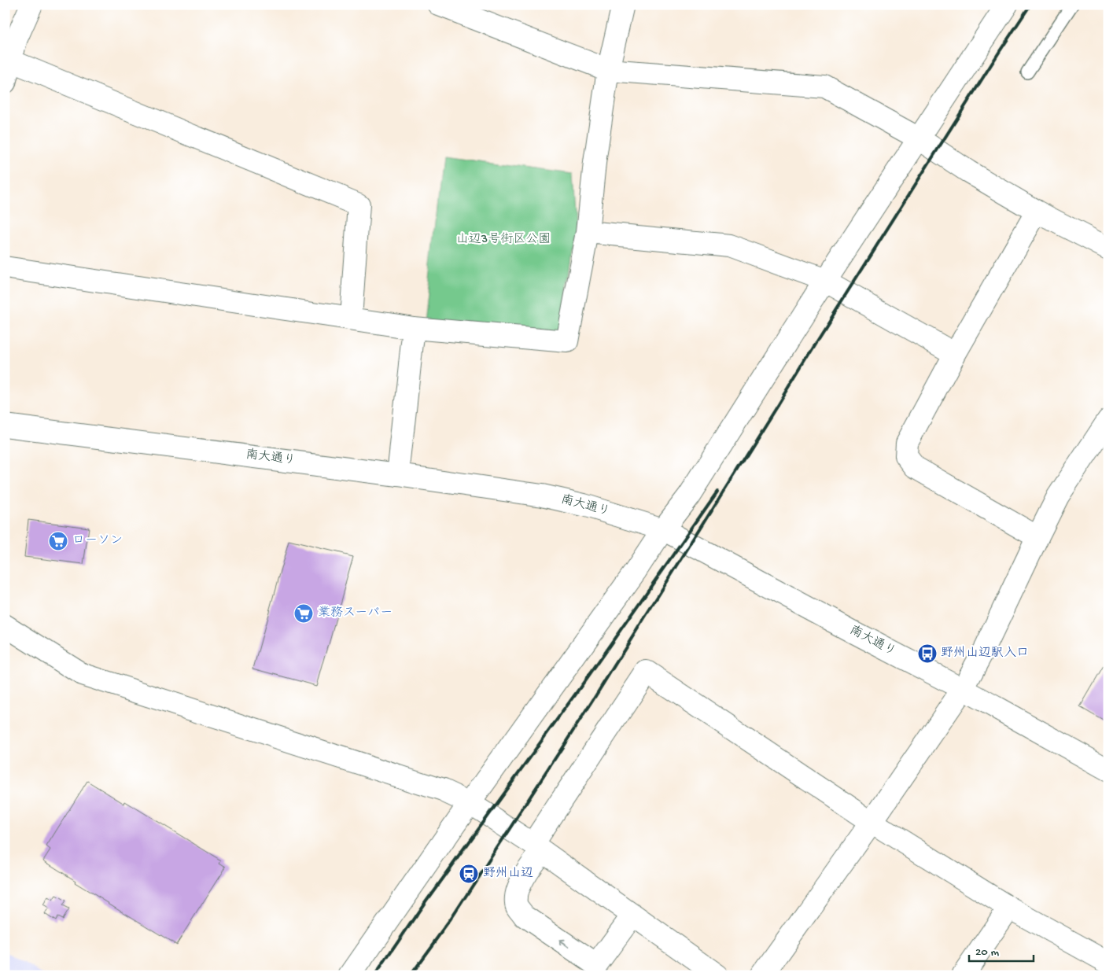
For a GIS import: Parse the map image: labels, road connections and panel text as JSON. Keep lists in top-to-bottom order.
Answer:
{
  "streets": {
    "street": ["南大通り"]
  },
  "parks": ["山辺3号街区公園"],
  "places": {
    "supermarket": ["ローソン", "業務スーパー"],
    "bus stop": ["野州山辺駅入口"],
    "station": ["野州山辺"]
  },
  "scale_bar": "20 m"
}
